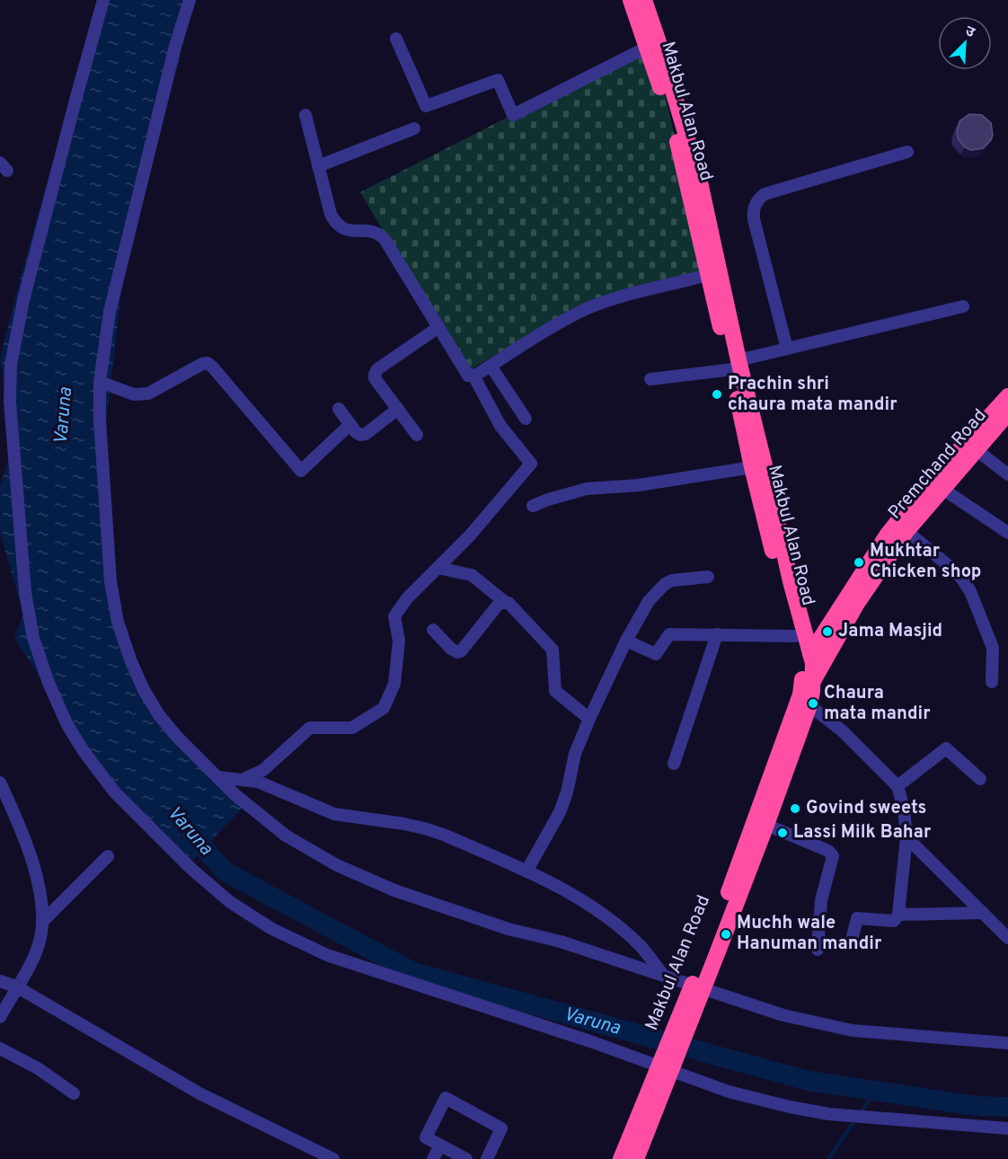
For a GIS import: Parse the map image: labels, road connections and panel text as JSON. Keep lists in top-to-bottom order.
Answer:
{
  "streets": {
    "highway": ["Makbul Alan Road", "Premchand Road"]
  },
  "crossings": [
    ["Makbul Alan Road", "Premchand Road"]
  ],
  "water": ["Varuna"],
  "places": [
    "Prachin shri chaura mata mandir",
    "Mukhtar Chicken shop",
    "Jama Masjid",
    "Chaura mata mandir",
    "Govind sweets",
    "Lassi Milk Bahar",
    "Muchh wale Hanuman mandir"
  ],
  "north": "top right"
}
